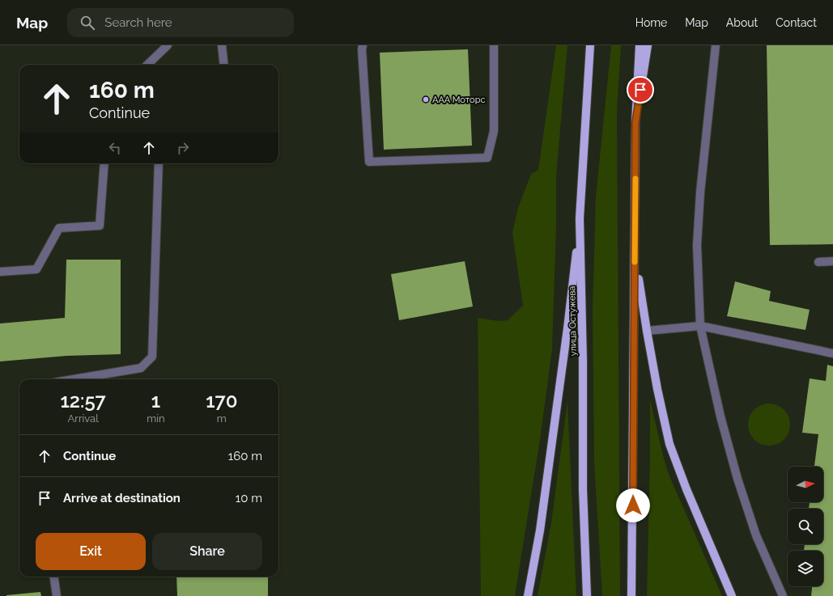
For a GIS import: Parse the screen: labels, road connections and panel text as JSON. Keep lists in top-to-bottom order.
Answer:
{
  "streets": {
    "main road": ["улица Остужева"]
  },
  "places": ["ААА Моторс"],
  "north": "right",
  "page": {
    "header": "Map",
    "search": "Search here",
    "nav": [
      "Home",
      "Map",
      "About",
      "Contact"
    ],
    "turn": ["160 m", "Continue"],
    "eta": [
      "12:57",
      "Arrival",
      "1",
      "min",
      "170",
      "m"
    ],
    "list": [
      {
        "name": "Continue",
        "value": "160 m"
      },
      {
        "name": "Arrive at destination",
        "value": "10 m"
      }
    ],
    "buttons": ["Exit", "Share"]
  }
}
